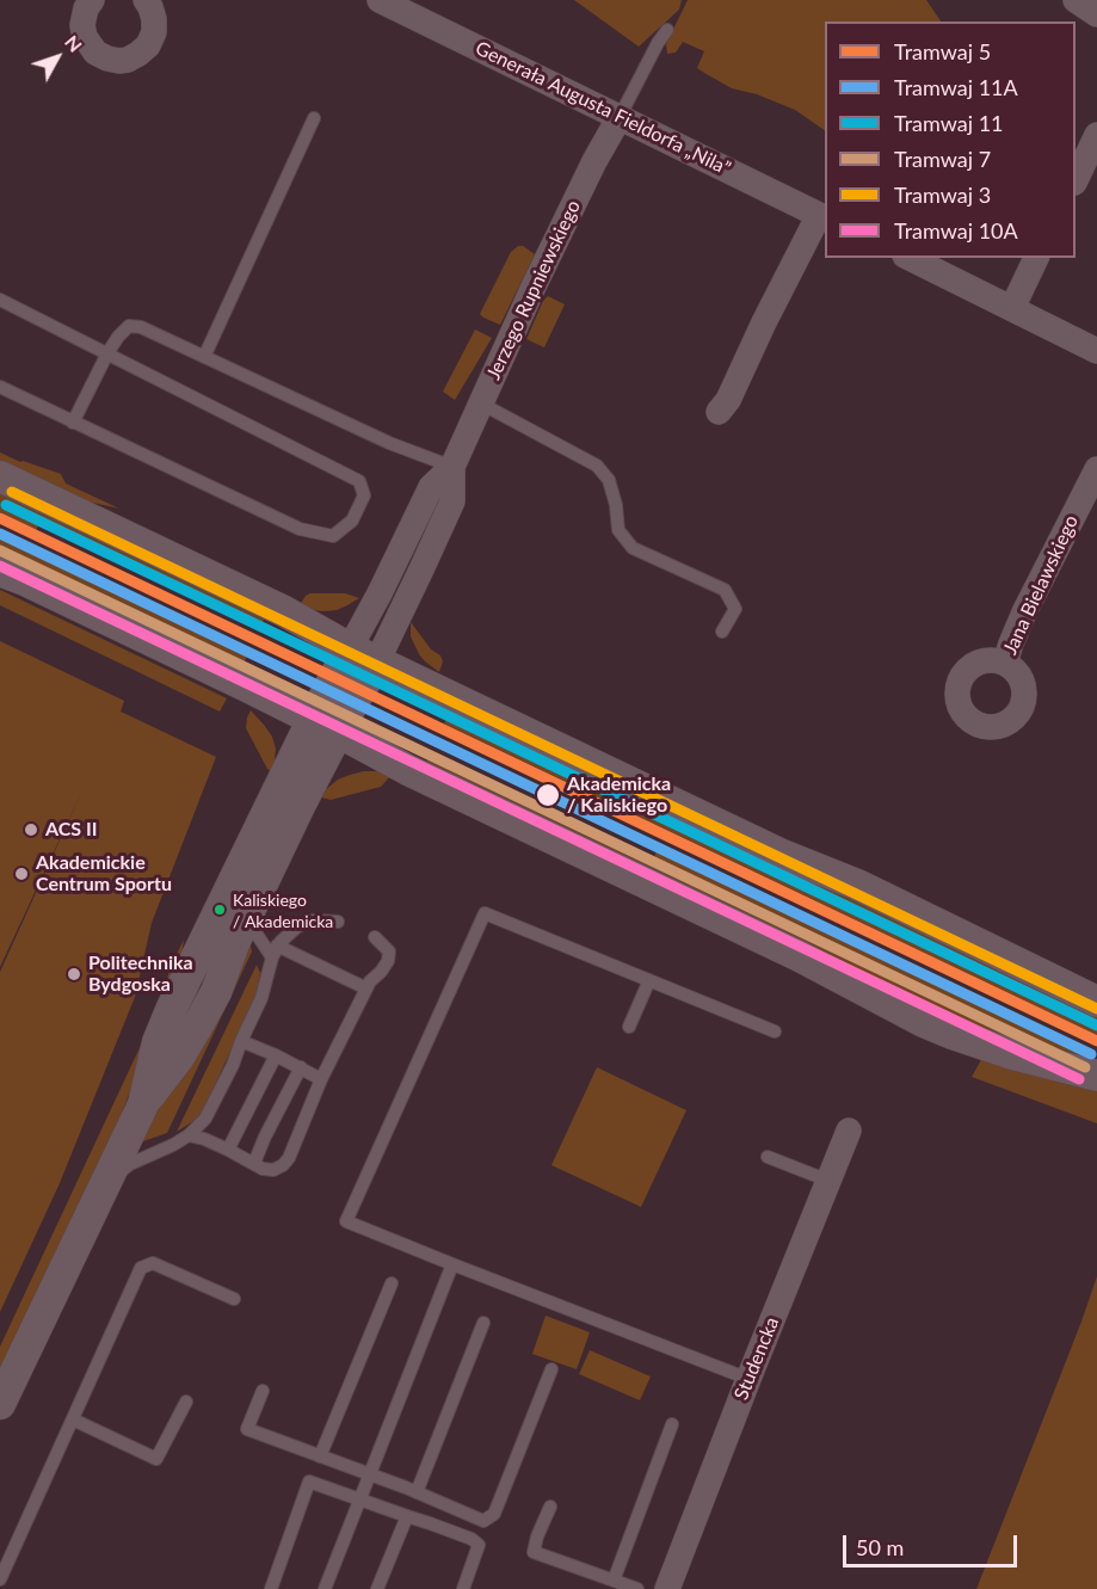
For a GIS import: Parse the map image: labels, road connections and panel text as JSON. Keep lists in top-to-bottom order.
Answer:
{
  "streets": {
    "street": [
      "Generała Augusta Fieldorfa „Nila”",
      "Jerzego Rupniewskiego",
      "Jana Bielawskiego",
      "Studencka"
    ]
  },
  "crossings": [
    ["Generała Augusta Fieldorfa „Nila”", "Jerzego Rupniewskiego"]
  ],
  "places": [
    "Akademicka / Kaliskiego",
    "ACS II",
    "Akademickie Centrum Sportu",
    "Kaliskiego / Akademicka",
    "Politechnika Bydgoska"
  ],
  "lines": [
    "tram line 3",
    "tram line 11",
    "tram line 5",
    "tram line 11A",
    "tram line 7",
    "tram line 10A"
  ],
  "legend": [
    "Tramwaj 5",
    "Tramwaj 11A",
    "Tramwaj 11",
    "Tramwaj 7",
    "Tramwaj 3",
    "Tramwaj 10A"
  ],
  "scale_bar": "50 m",
  "north": "top right"
}
